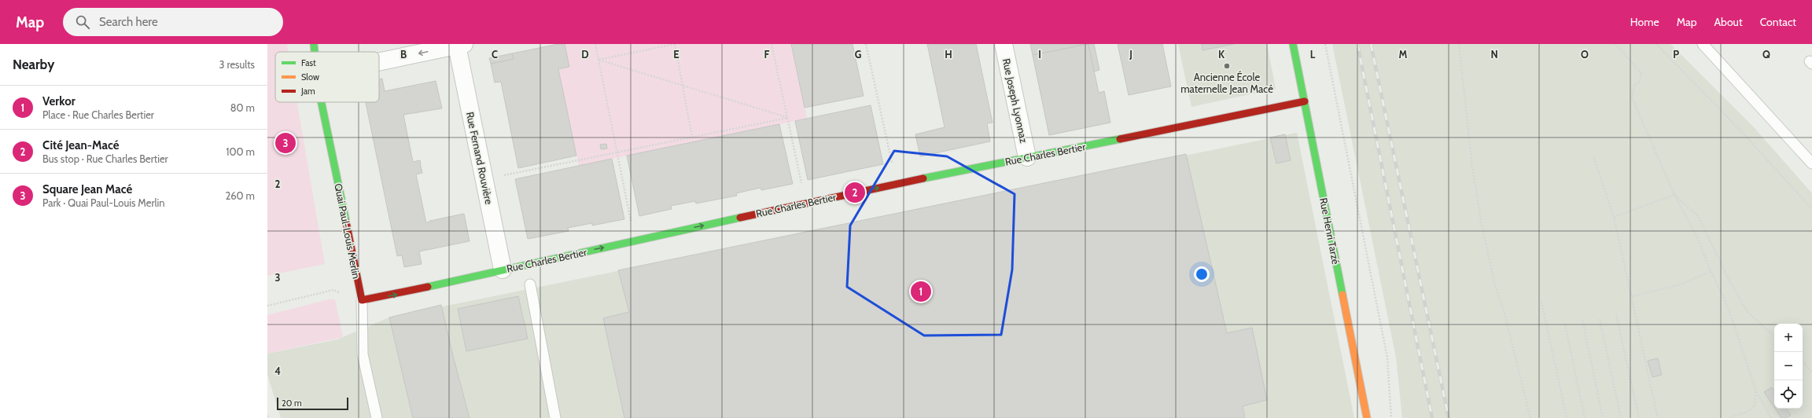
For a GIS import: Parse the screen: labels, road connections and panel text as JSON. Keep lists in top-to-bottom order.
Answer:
{
  "streets": {
    "street": [
      "Rue Joseph Lyonnaz",
      "Rue Charles Bertier",
      "Rue Fernand Rouvière",
      "Quai Paul-Louis Merlin",
      "Rue Henri Tarzé"
    ]
  },
  "crossings": [
    ["Rue Joseph Lyonnaz", "Rue Charles Bertier"],
    ["Rue Charles Bertier", "Rue Fernand Rouvière"],
    ["Rue Charles Bertier", "Quai Paul-Louis Merlin"],
    ["Rue Charles Bertier", "Rue Henri Tarzé"]
  ],
  "one_way": ["Rue Charles Bertier"],
  "places": ["Ancienne École maternelle Jean Macé"],
  "legend": ["Fast", "Slow", "Jam"],
  "scale_bar": "20 m",
  "page": {
    "header": "Map",
    "search": "Search here",
    "nav": [
      "Home",
      "Map",
      "About",
      "Contact"
    ],
    "heading": ["Nearby", "3 results"],
    "list": [
      {
        "mark": "1",
        "name": "Verkor",
        "note": "Place · Rue Charles Bertier",
        "value": "80 m"
      },
      {
        "mark": "2",
        "name": "Cité Jean-Macé",
        "note": "Bus stop · Rue Charles Bertier",
        "value": "100 m"
      },
      {
        "mark": "3",
        "name": "Square Jean Macé",
        "note": "Park · Quai Paul-Louis Merlin",
        "value": "260 m"
      }
    ],
    "pins": ["3", "2", "1"],
    "map_buttons": ["+", "−"],
    "scale": "20 m"
  },
  "grid": {
    "columns": [
      "B",
      "C",
      "D",
      "E",
      "F",
      "G",
      "H",
      "I",
      "J",
      "K",
      "L",
      "M",
      "N",
      "O",
      "P",
      "Q"
    ],
    "rows": ["2", "3", "4"]
  }
}
